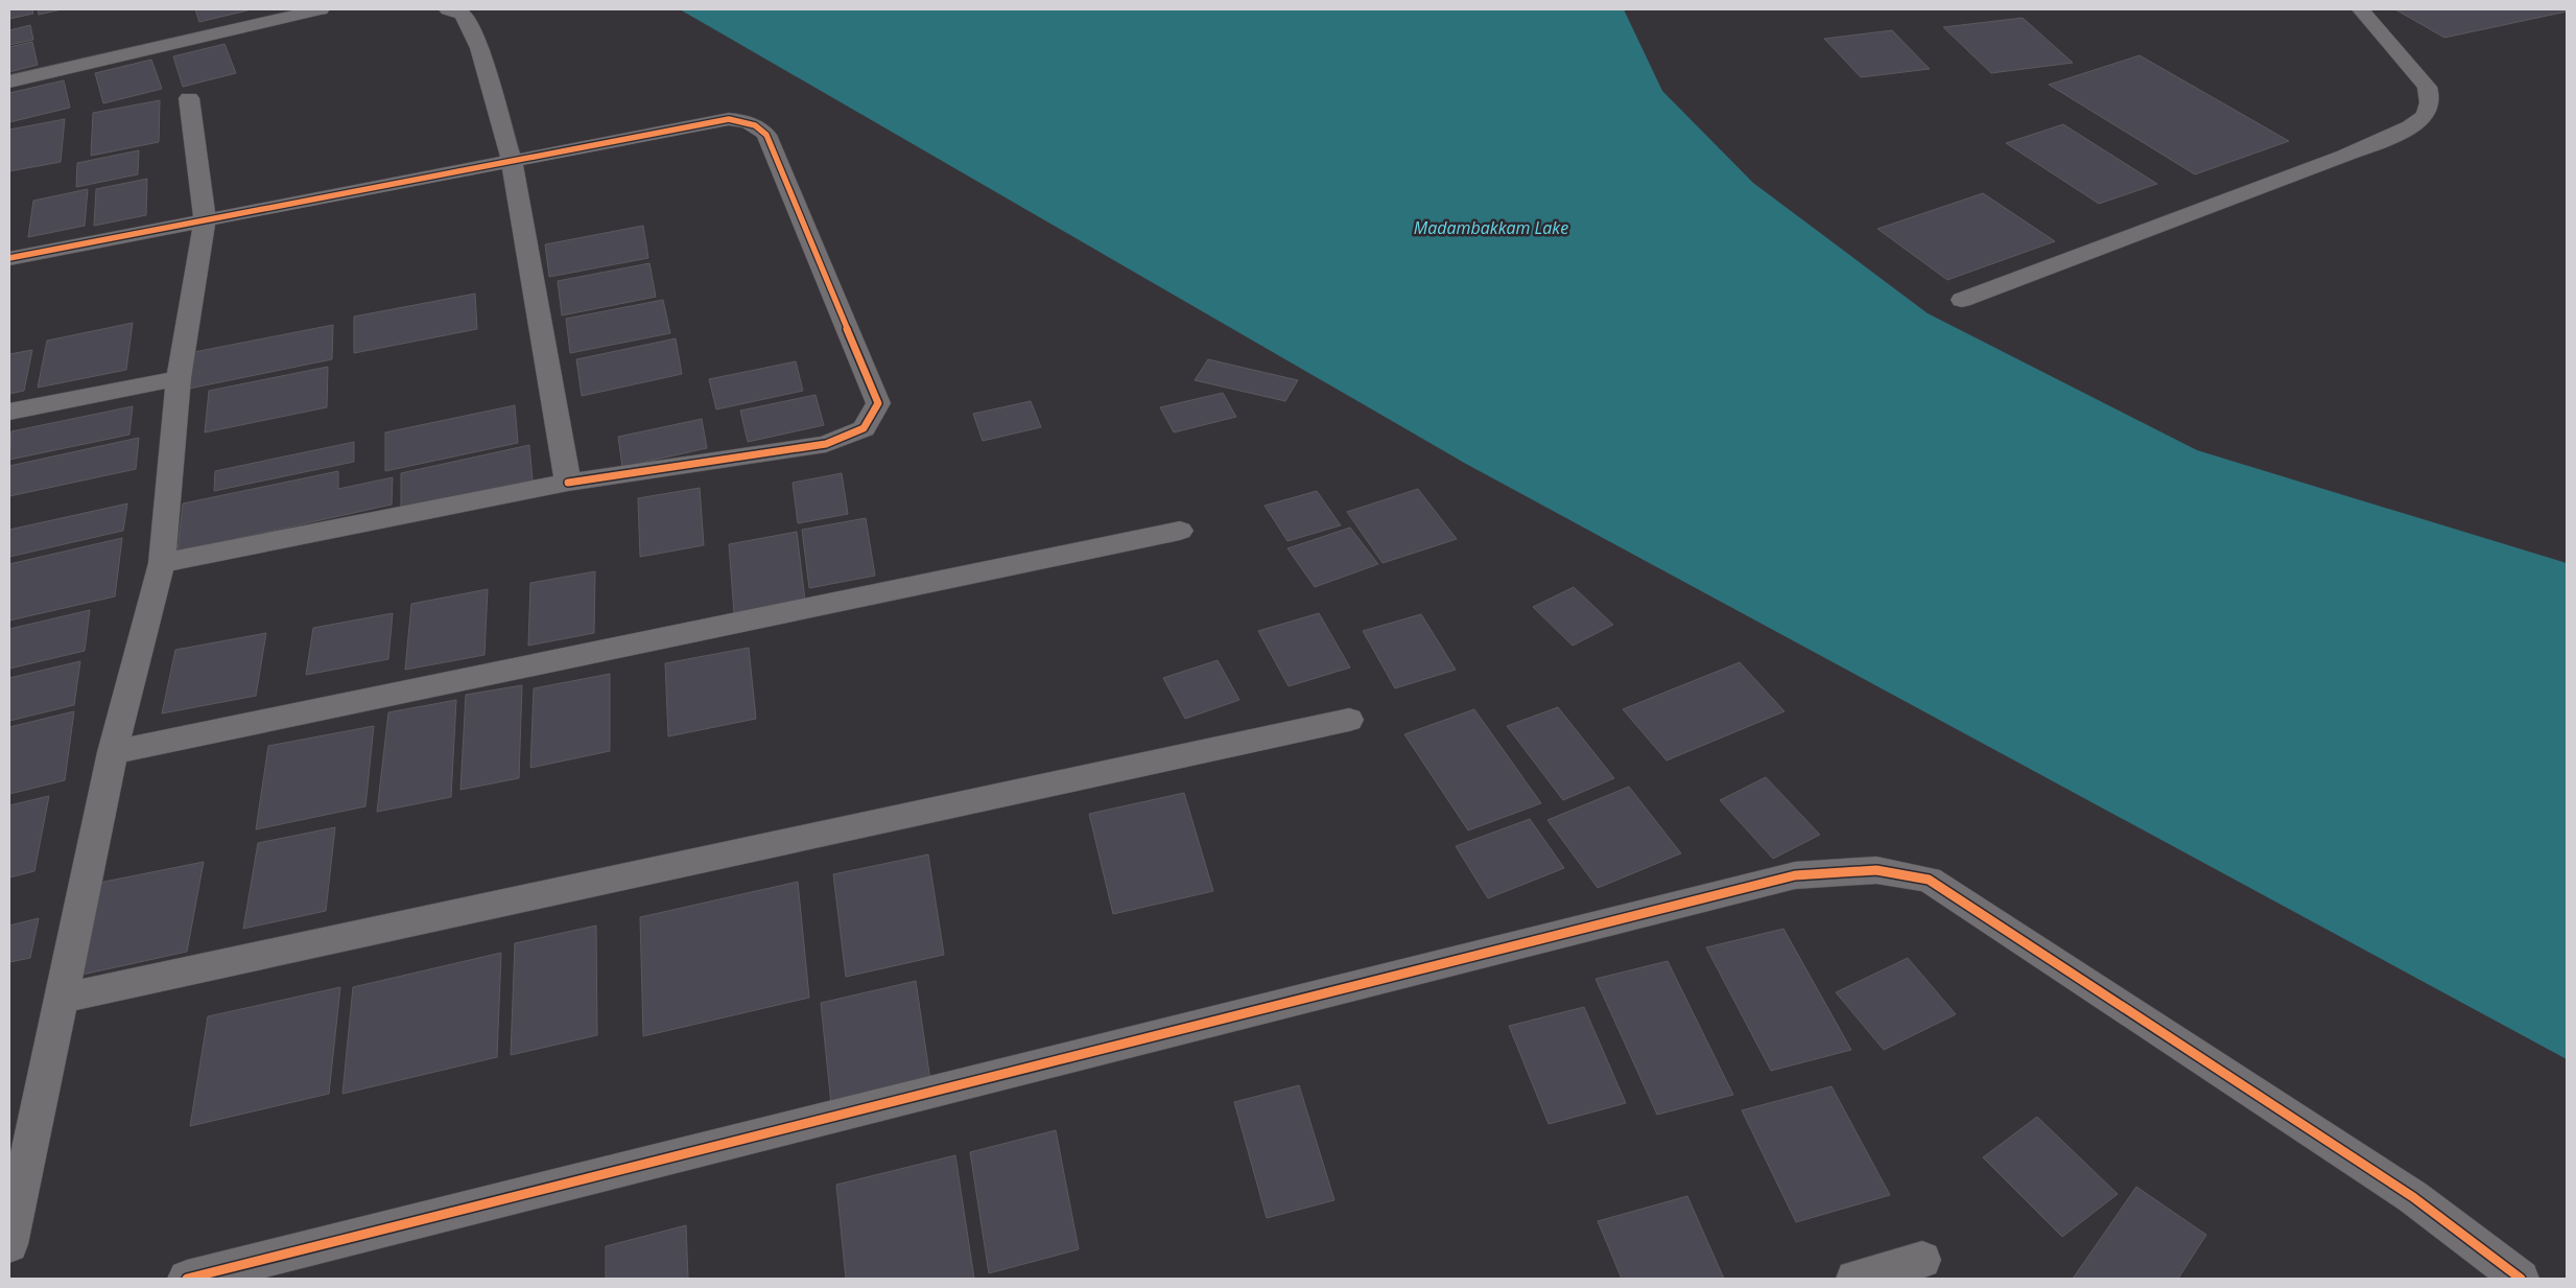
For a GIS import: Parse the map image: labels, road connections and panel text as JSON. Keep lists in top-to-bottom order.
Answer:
{
  "water": ["Madambakkam Lake"]
}
